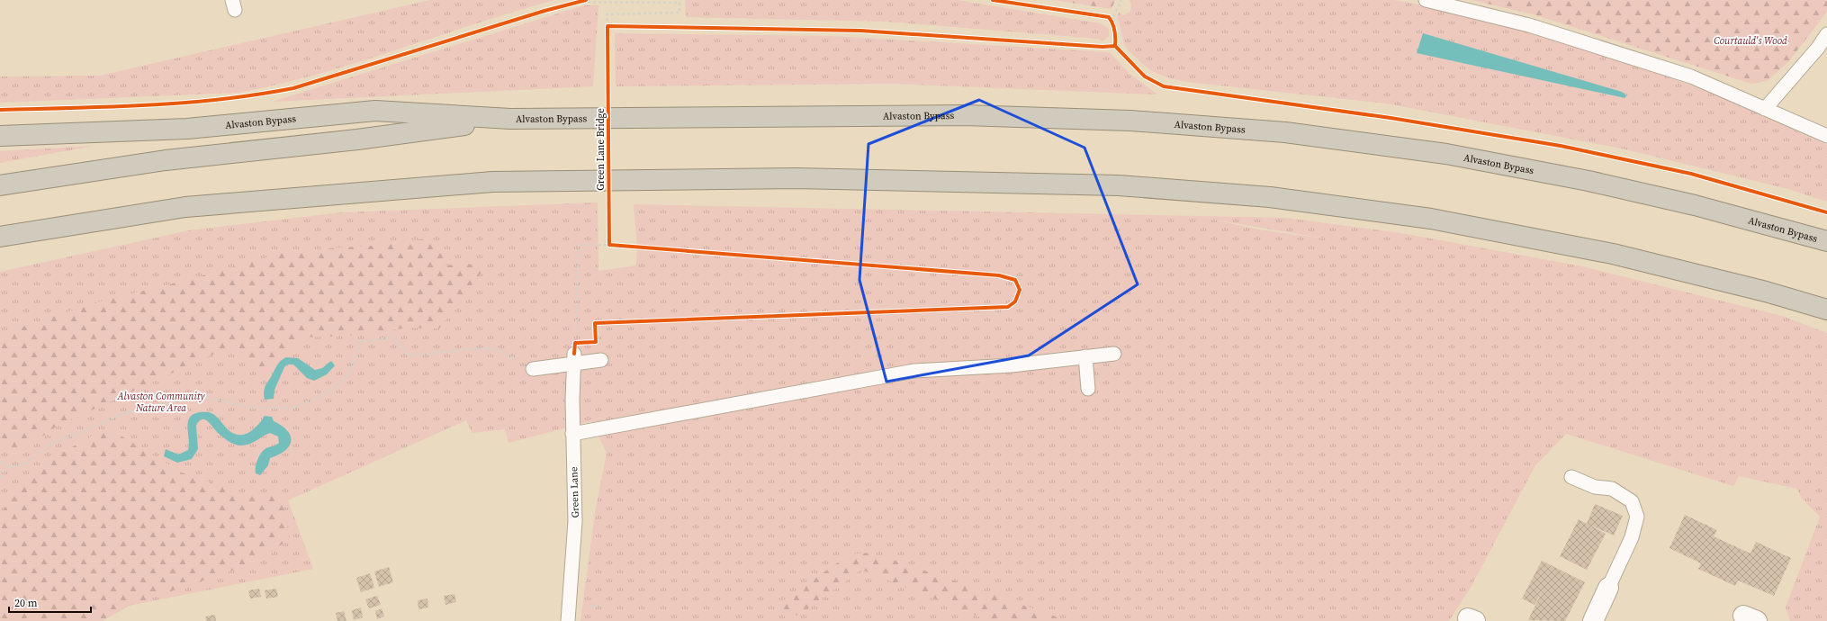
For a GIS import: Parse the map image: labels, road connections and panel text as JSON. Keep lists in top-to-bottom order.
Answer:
{
  "streets": {
    "highway": ["Alvaston Bypass"],
    "lane": ["Green Lane"],
    "cycle path": ["Green Lane Bridge"]
  },
  "parks": ["Courtauld's Wood", "Alvaston Community Nature Area"],
  "scale_bar": "20 m"
}
